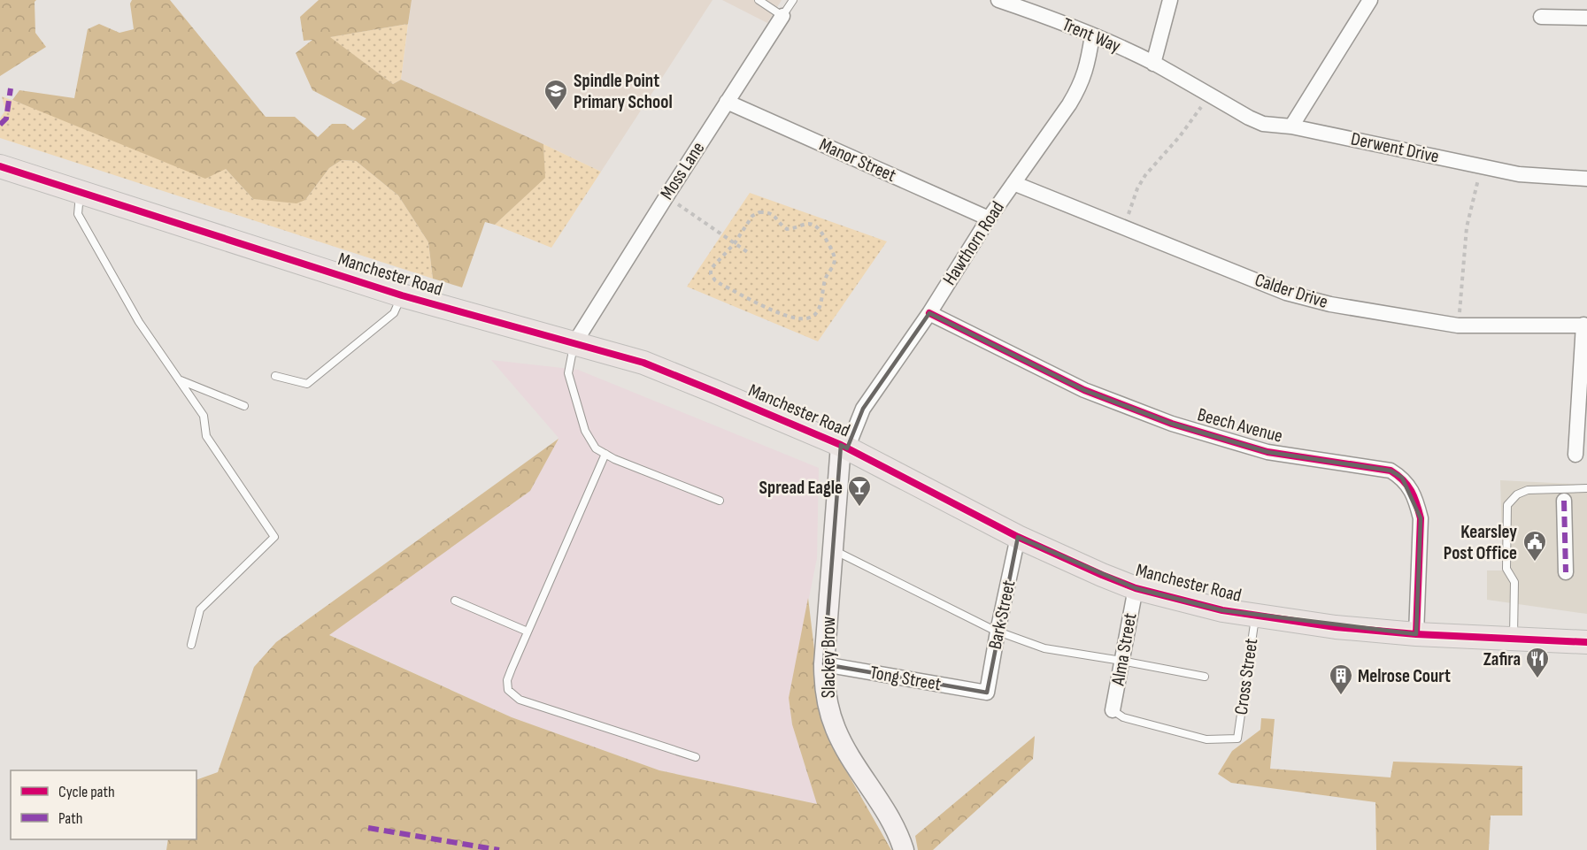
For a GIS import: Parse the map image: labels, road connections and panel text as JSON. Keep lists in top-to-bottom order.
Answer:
{
  "streets": {
    "main road": ["Manchester Road"],
    "street": [
      "Trent Way",
      "Derwent Drive",
      "Manor Street",
      "Moss Lane",
      "Hawthorn Road",
      "Calder Drive",
      "Beech Avenue",
      "Bark Street",
      "Alma Street",
      "Slackey Brow",
      "Tong Street"
    ],
    "lane": ["Cross Street"]
  },
  "crossings": [
    ["Trent Way", "Derwent Drive"],
    ["Trent Way", "Hawthorn Road"],
    ["Manor Street", "Moss Lane"],
    ["Manor Street", "Hawthorn Road"],
    ["Moss Lane", "Manchester Road"],
    ["Hawthorn Road", "Manchester Road"],
    ["Hawthorn Road", "Calder Drive"],
    ["Hawthorn Road", "Beech Avenue"],
    ["Hawthorn Road", "Slackey Brow"],
    ["Manchester Road", "Beech Avenue"],
    ["Manchester Road", "Bark Street"],
    ["Manchester Road", "Alma Street"],
    ["Manchester Road", "Slackey Brow"],
    ["Manchester Road", "Cross Street"],
    ["Bark Street", "Tong Street"],
    ["Alma Street", "Cross Street"],
    ["Slackey Brow", "Tong Street"]
  ],
  "places": {
    "school or university": ["Spindle Point Primary School"],
    "bar": ["Spread Eagle"],
    "public building": ["Kearsley Post Office"],
    "restaurant": ["Zafira"],
    "building": ["Melrose Court"]
  },
  "legend": ["Cycle path", "Path"]
}
